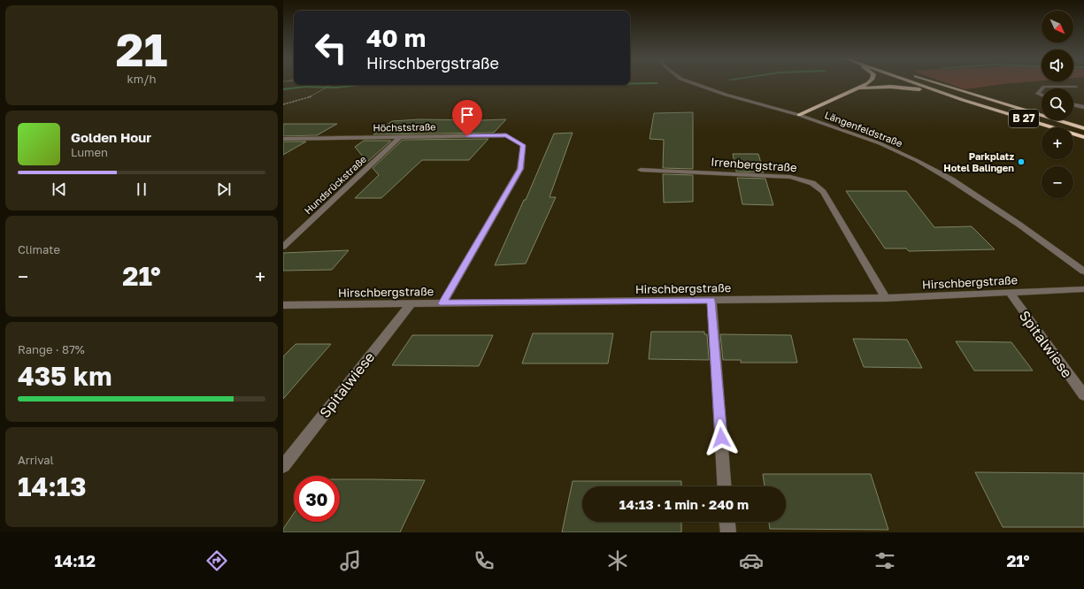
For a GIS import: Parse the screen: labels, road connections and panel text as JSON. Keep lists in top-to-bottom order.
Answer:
{
  "streets": {
    "highway": ["B 27"],
    "street": [
      "Höchststraße",
      "Längenfeldstraße",
      "Irrenbergstraße",
      "Hundsrückstraße",
      "Hirschbergstraße",
      "Spitalwiese"
    ]
  },
  "crossings": [
    ["Höchststraße", "Hundsrückstraße"],
    ["Höchststraße", "Hirschbergstraße"],
    ["Irrenbergstraße", "Hirschbergstraße"],
    ["Hirschbergstraße", "Spitalwiese"]
  ],
  "places": ["Parkplatz Hotel Balingen"],
  "north": "bottom right",
  "page": {
    "tile": [
      ["21", "km/h"],
      "Climate",
      ["Range · 87%", "435 km"],
      ["Arrival", "14:13"]
    ],
    "map_buttons": ["+", "−"],
    "turn": ["40 m", "Hirschbergstraße"],
    "song": ["Golden Hour", "Lumen"],
    "heat": ["−", "21°", "+"],
    "limit": "30",
    "trip": "14:13 · 1 min · 240 m",
    "tabs": ["14:12", "21°"]
  }
}
